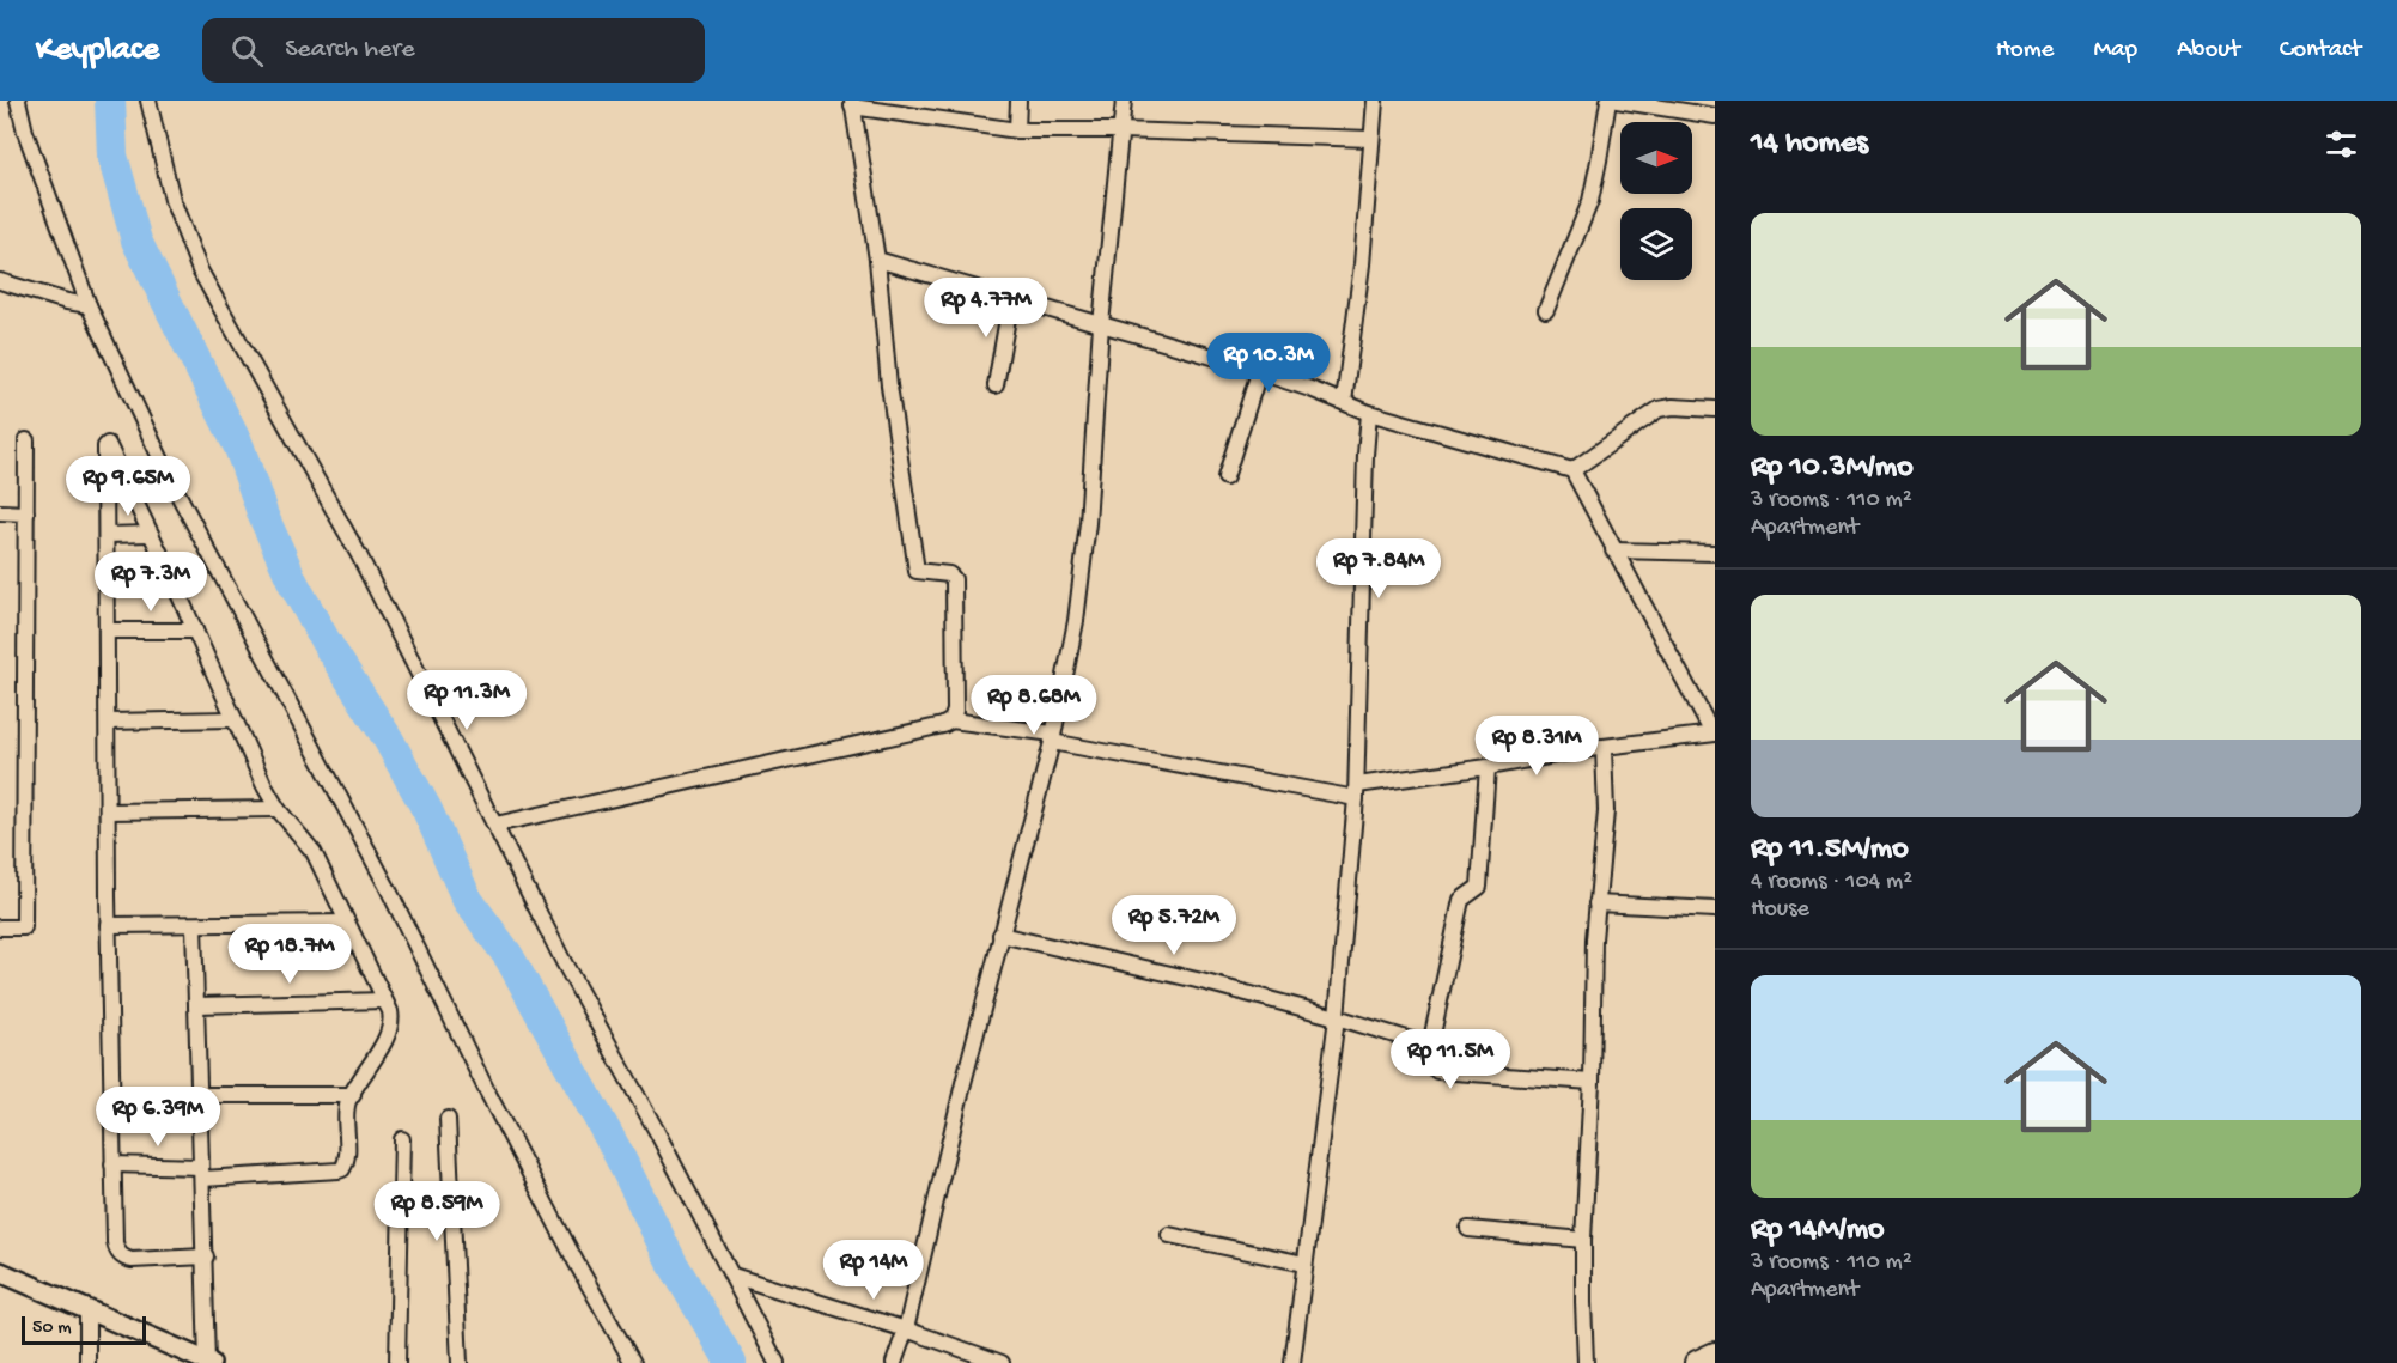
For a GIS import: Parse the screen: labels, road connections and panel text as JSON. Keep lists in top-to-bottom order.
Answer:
{
  "scale_bar": "50 m",
  "north": "right",
  "page": {
    "header": "Keyplace",
    "search": "Search here",
    "nav": [
      "Home",
      "Map",
      "About",
      "Contact"
    ],
    "heading": "14 homes",
    "list": [
      {
        "name": "Rp 10.3M/mo",
        "note": "3 rooms · 110 m² · Apartment"
      },
      {
        "name": "Rp 11.5M/mo",
        "note": "4 rooms · 104 m² · House"
      },
      {
        "name": "Rp 14M/mo",
        "note": "3 rooms · 110 m² · Apartment"
      }
    ],
    "price": [
      "Rp 4.77M",
      "Rp 10.3M",
      "Rp 9.65M",
      "Rp 7.84M",
      "Rp 7.3M",
      "Rp 11.3M",
      "Rp 8.68M",
      "Rp 8.31M",
      "Rp 5.72M",
      "Rp 18.7M",
      "Rp 11.5M",
      "Rp 6.39M",
      "Rp 8.59M",
      "Rp 14M"
    ],
    "scale": "50 m"
  }
}
